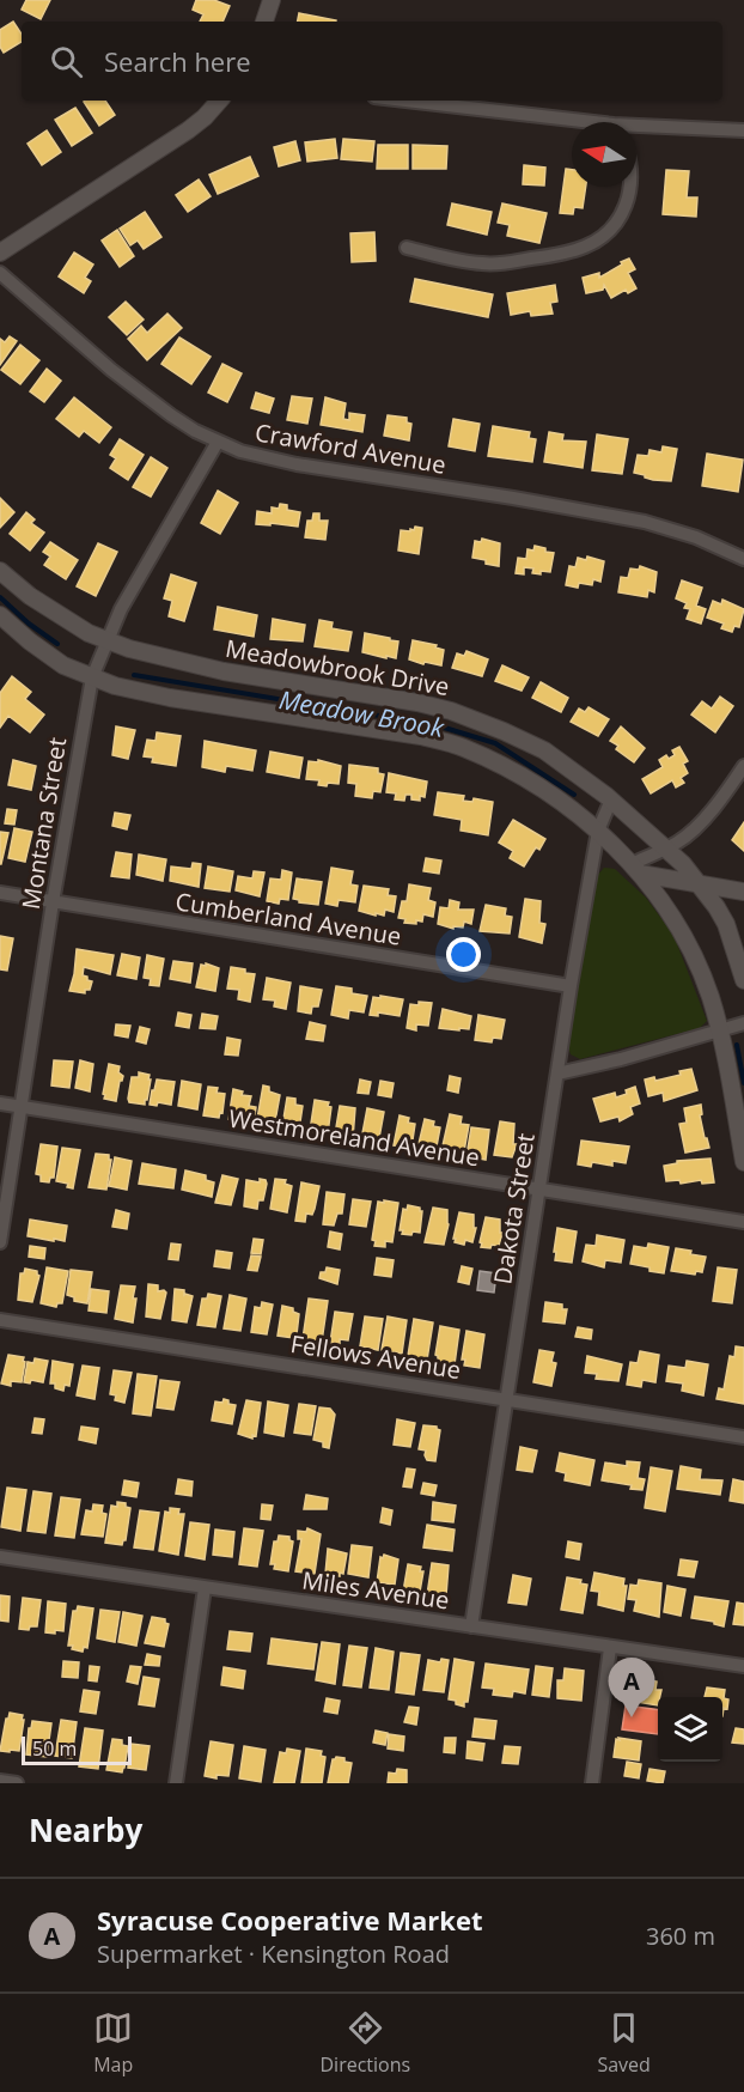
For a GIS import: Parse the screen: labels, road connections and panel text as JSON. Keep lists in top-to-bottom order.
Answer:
{
  "streets": {
    "street": [
      "Crawford Avenue",
      "Meadowbrook Drive",
      "Montana Street",
      "Cumberland Avenue",
      "Westmoreland Avenue",
      "Dakota Street",
      "Fellows Avenue",
      "Miles Avenue"
    ]
  },
  "crossings": [
    ["Crawford Avenue", "Montana Street"],
    ["Meadowbrook Drive", "Montana Street"],
    ["Meadowbrook Drive", "Dakota Street"],
    ["Montana Street", "Cumberland Avenue"],
    ["Montana Street", "Westmoreland Avenue"],
    ["Cumberland Avenue", "Dakota Street"],
    ["Westmoreland Avenue", "Dakota Street"],
    ["Dakota Street", "Fellows Avenue"],
    ["Dakota Street", "Miles Avenue"]
  ],
  "water": ["Meadow Brook"],
  "scale_bar": "50 m",
  "north": "left",
  "page": {
    "search": "Search here",
    "pins": "A",
    "scale": "50 m",
    "heading": "Nearby",
    "list": [
      {
        "mark": "A",
        "name": "Syracuse Cooperative Market",
        "note": "Supermarket · Kensington Road",
        "value": "360 m"
      }
    ],
    "nav": ["Map", "Directions", "Saved"]
  }
}
